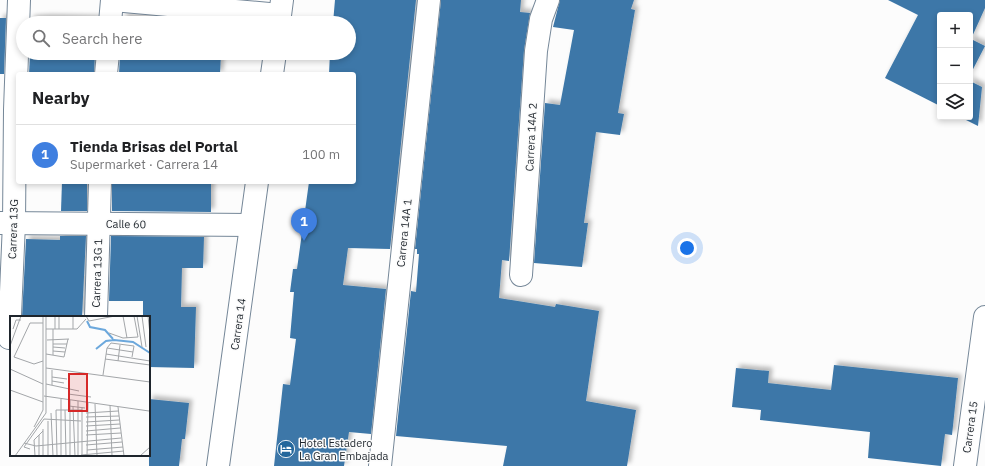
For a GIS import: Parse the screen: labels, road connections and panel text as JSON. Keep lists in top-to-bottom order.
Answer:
{
  "streets": {
    "street": [
      "Carrera 14A 2",
      "Calle 60",
      "Carrera 13G",
      "Carrera 14A 1",
      "Carrera 13G 1",
      "Carrera 14",
      "Carrera 15"
    ]
  },
  "crossings": [
    ["Calle 60", "Carrera 13G"],
    ["Calle 60", "Carrera 13G 1"],
    ["Calle 60", "Carrera 14"]
  ],
  "places": {
    "hotel": ["Hotel Estadero La Gran Embajada"]
  },
  "page": {
    "map_buttons": ["+", "−"],
    "search": "Search here",
    "heading": "Nearby",
    "list": [
      {
        "mark": "1",
        "name": "Tienda Brisas del Portal",
        "note": "Supermarket · Carrera 14",
        "value": "100 m"
      }
    ],
    "pins": "1"
  }
}
